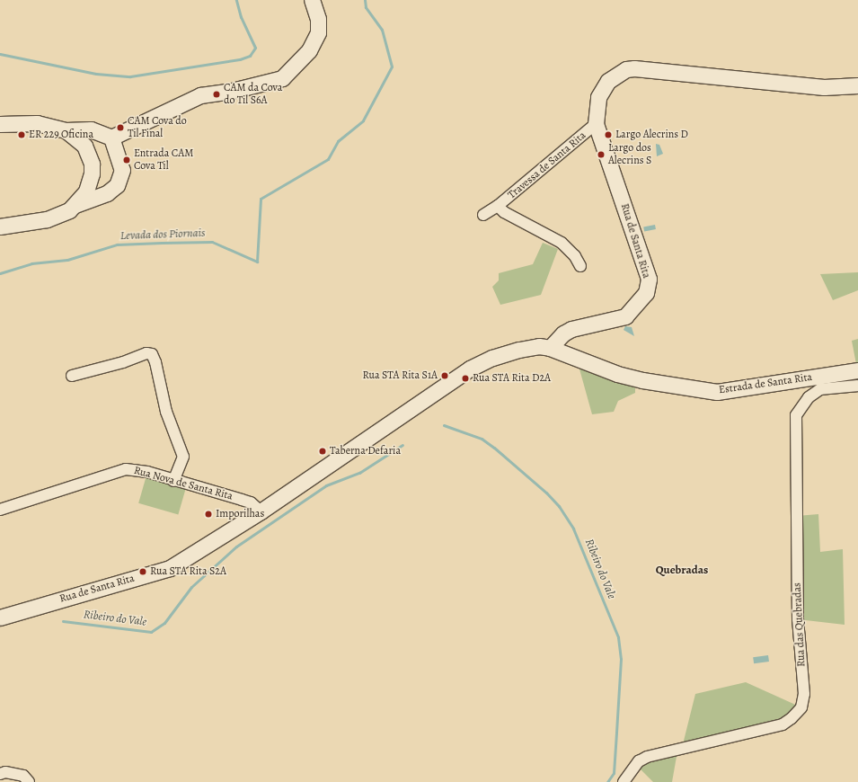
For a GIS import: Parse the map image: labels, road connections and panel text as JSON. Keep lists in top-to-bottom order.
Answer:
{
  "streets": {
    "street": [
      "Travessa de Santa Rita",
      "Rua de Santa Rita",
      "Estrada de Santa Rita",
      "Rua Nova de Santa Rita",
      "Rua das Quebradas"
    ]
  },
  "crossings": [
    ["Travessa de Santa Rita", "Rua de Santa Rita"],
    ["Rua de Santa Rita", "Estrada de Santa Rita"],
    ["Rua de Santa Rita", "Rua Nova de Santa Rita"]
  ],
  "districts": ["Quebradas"],
  "water": ["Levada dos Piornais", "Ribeiro do Vale"],
  "places": [
    "CAM da Cova do Til S6A",
    "CAM Cova do Til Final",
    "ER 229 Oficina",
    "Largo Alecrins D",
    "Largo dos Alecrins S",
    "Entrada CAM Cova Til",
    "Rua STA Rita S1A",
    "Rua STA Rita D2A",
    "Taberna Defaria",
    "Imporilhas",
    "Rua STA Rita S2A"
  ]
}
